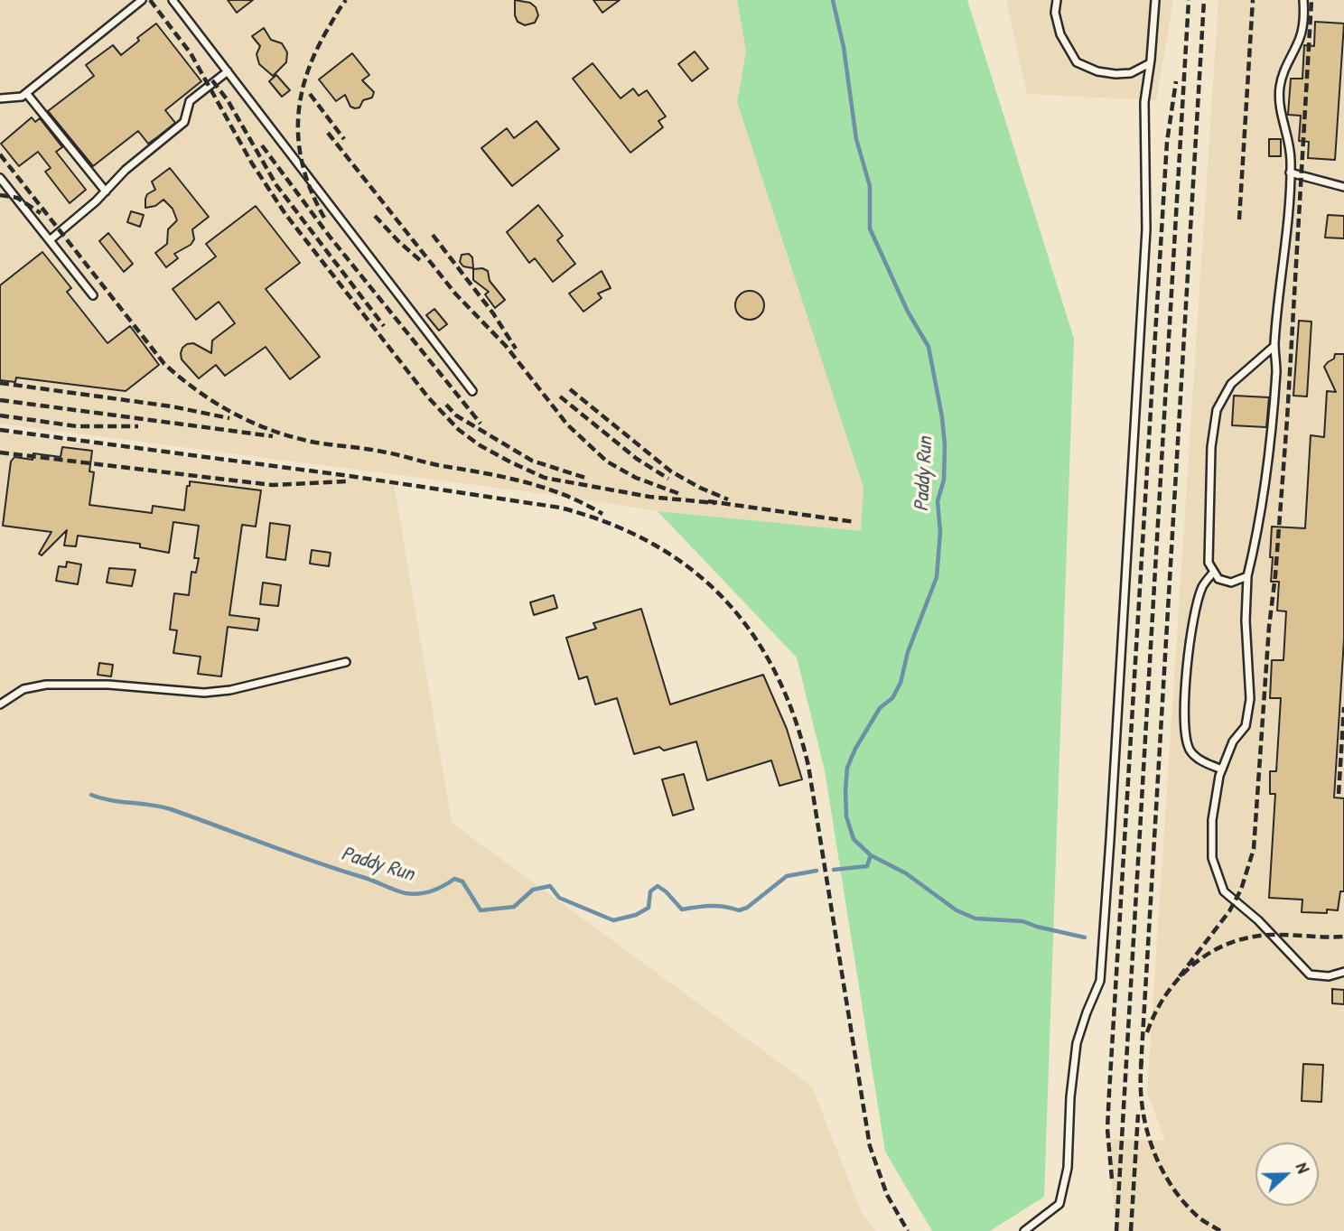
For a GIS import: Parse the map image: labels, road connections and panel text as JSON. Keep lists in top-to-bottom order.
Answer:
{
  "water": ["Paddy Run"],
  "north": "right"
}
